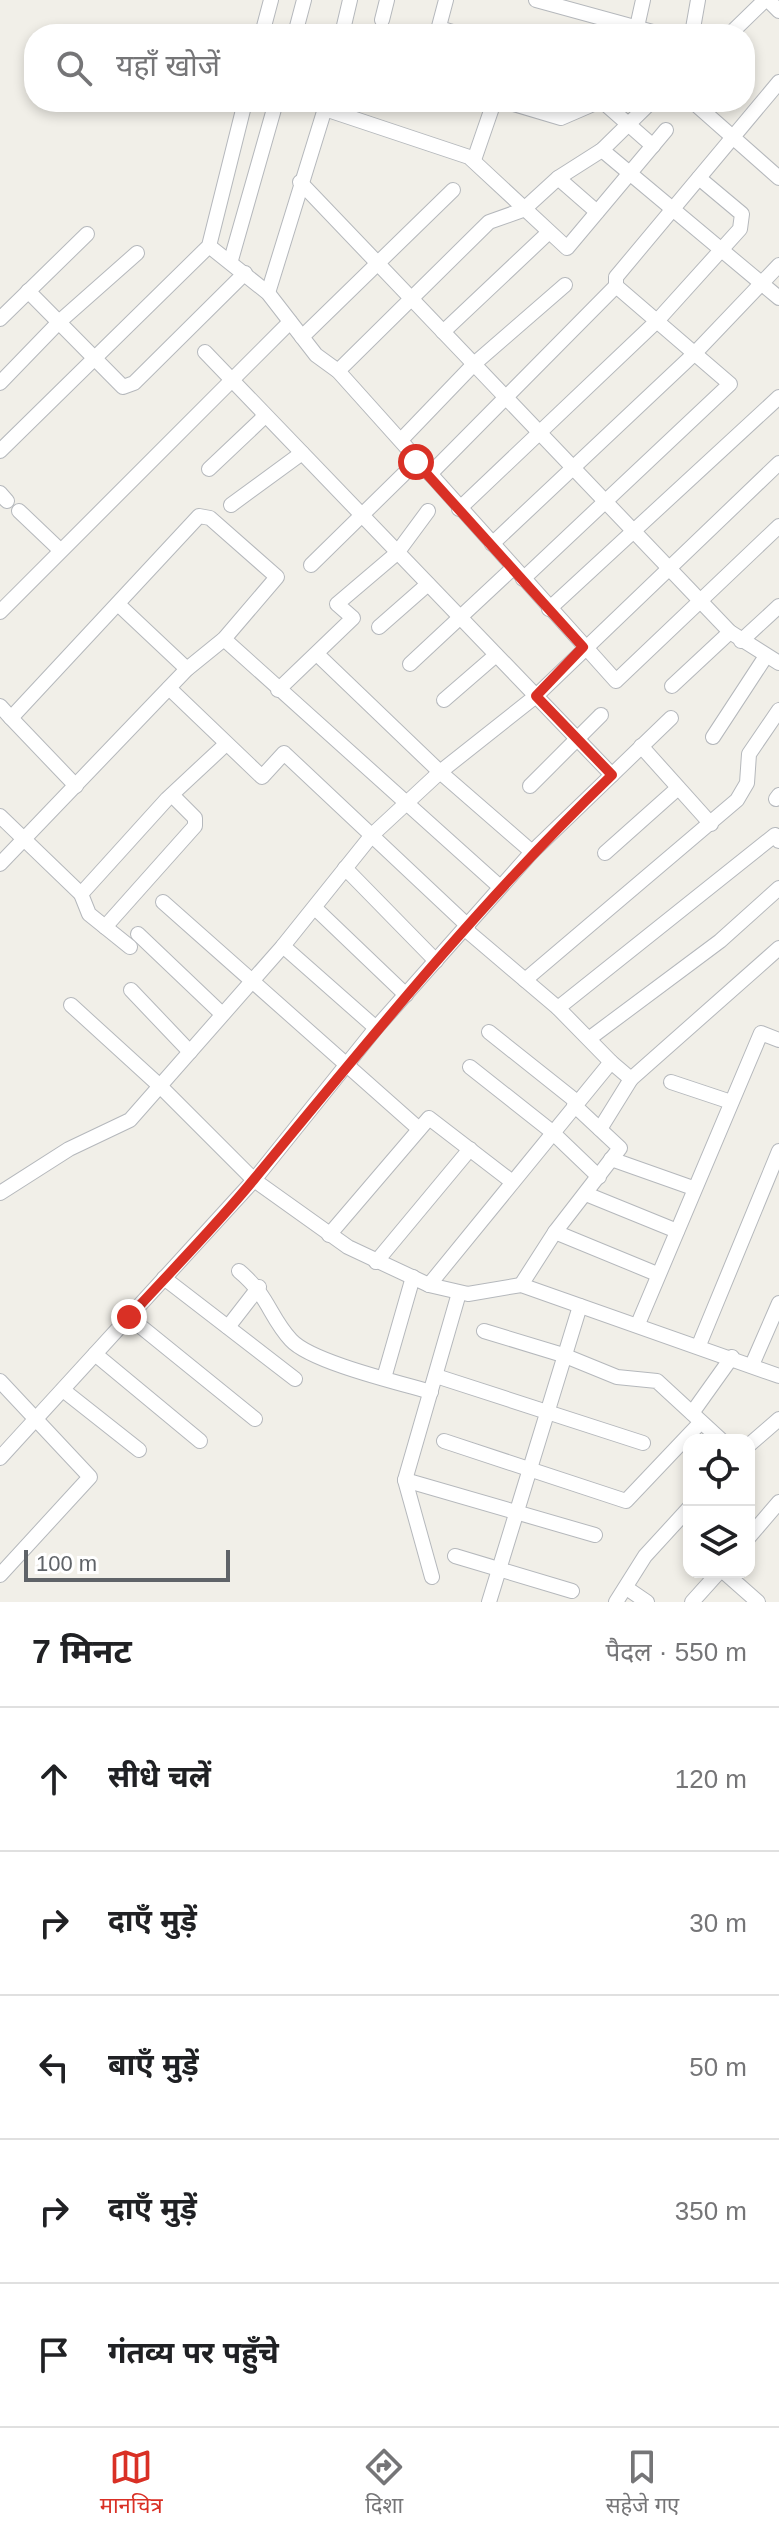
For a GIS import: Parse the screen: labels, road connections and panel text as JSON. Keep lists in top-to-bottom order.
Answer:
{
  "scale_bar": "100 m",
  "page": {
    "search": "यहाँ खोजें",
    "scale": "100 m",
    "heading": ["7 मिनट", "पैदल · 550 m"],
    "list": [
      ["सीधे चलें", "120 m"],
      ["दाएँ मुड़ें", "30 m"],
      ["बाएँ मुड़ें", "50 m"],
      ["दाएँ मुड़ें", "350 m"],
      "गंतव्य पर पहुँचे"
    ],
    "nav": ["मानचित्र", "दिशा", "सहेजे गए"]
  }
}
